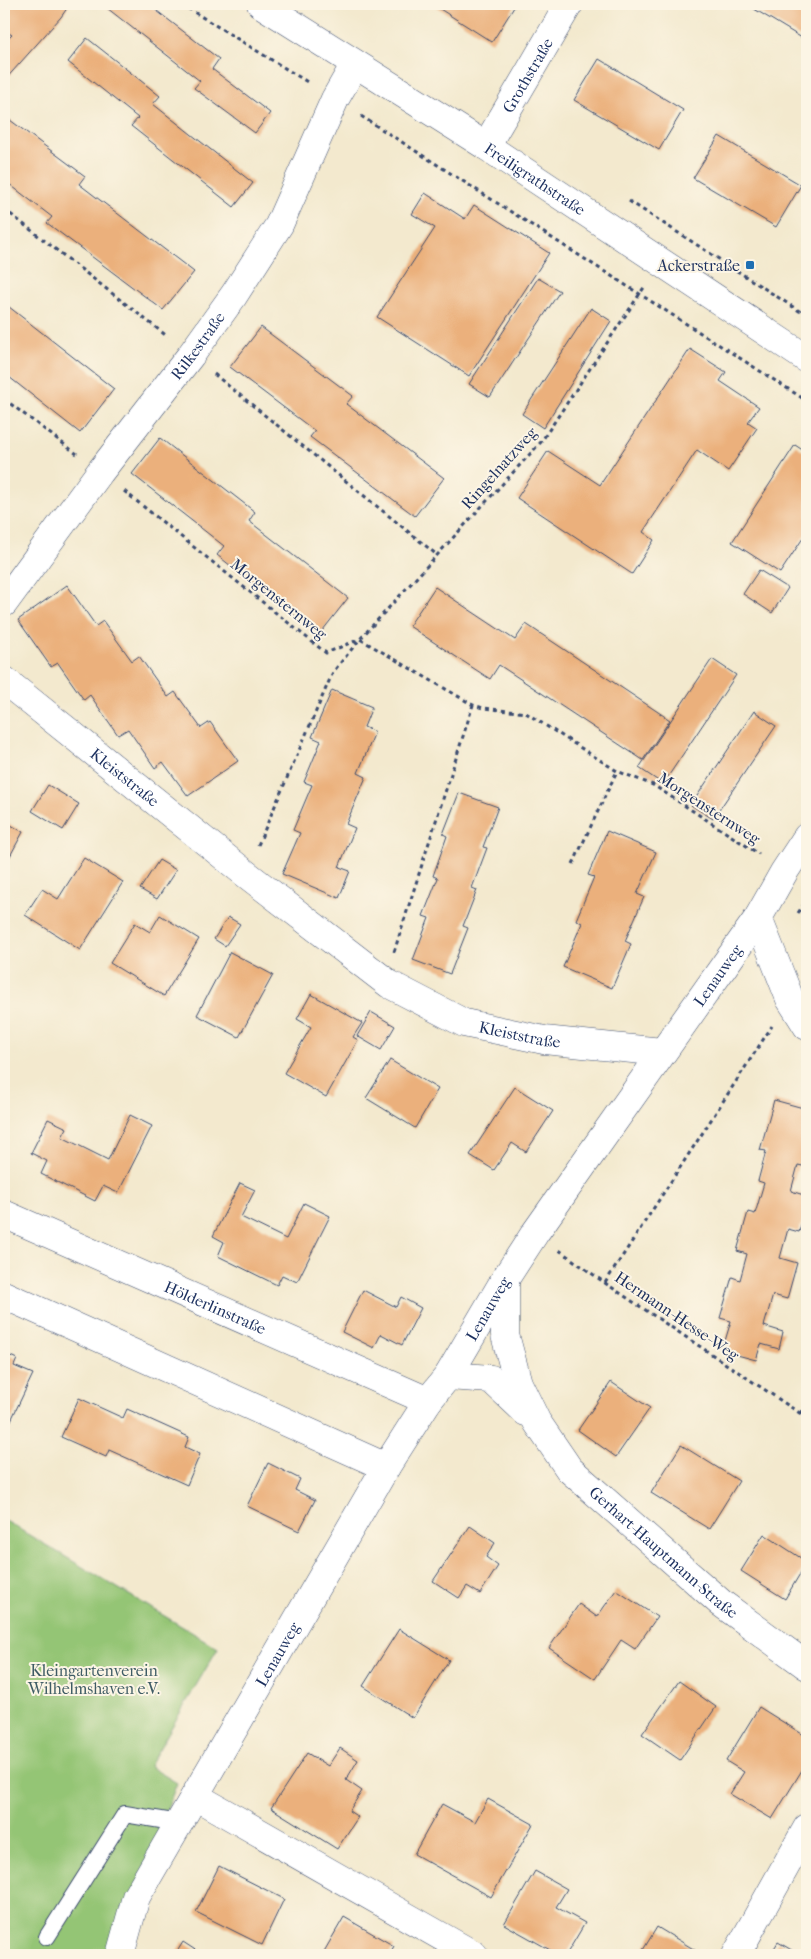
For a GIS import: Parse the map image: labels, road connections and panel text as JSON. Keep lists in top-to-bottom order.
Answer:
{
  "streets": {
    "street": [
      "Grothstraße",
      "Freiligrathstraße",
      "Rilkestraße",
      "Kleiststraße",
      "Lenauweg",
      "Hölderlinstraße",
      "Gerhart-Hauptmann-Straße"
    ],
    "path": ["Ringelnatzweg", "Morgensternweg", "Hermann-Hesse-Weg"]
  },
  "crossings": [
    ["Grothstraße", "Freiligrathstraße"],
    ["Freiligrathstraße", "Rilkestraße"],
    ["Freiligrathstraße", "Ringelnatzweg"],
    ["Rilkestraße", "Morgensternweg"],
    ["Ringelnatzweg", "Morgensternweg"],
    ["Ringelnatzweg", "Kleiststraße"],
    ["Morgensternweg", "Lenauweg"],
    ["Kleiststraße", "Lenauweg"],
    ["Lenauweg", "Hölderlinstraße"],
    ["Lenauweg", "Hermann-Hesse-Weg"],
    ["Lenauweg", "Gerhart-Hauptmann-Straße"]
  ],
  "parks": ["Kleingartenverein Wilhelmshaven e.V."],
  "places": {
    "transit": ["Ackerstraße"]
  }
}
